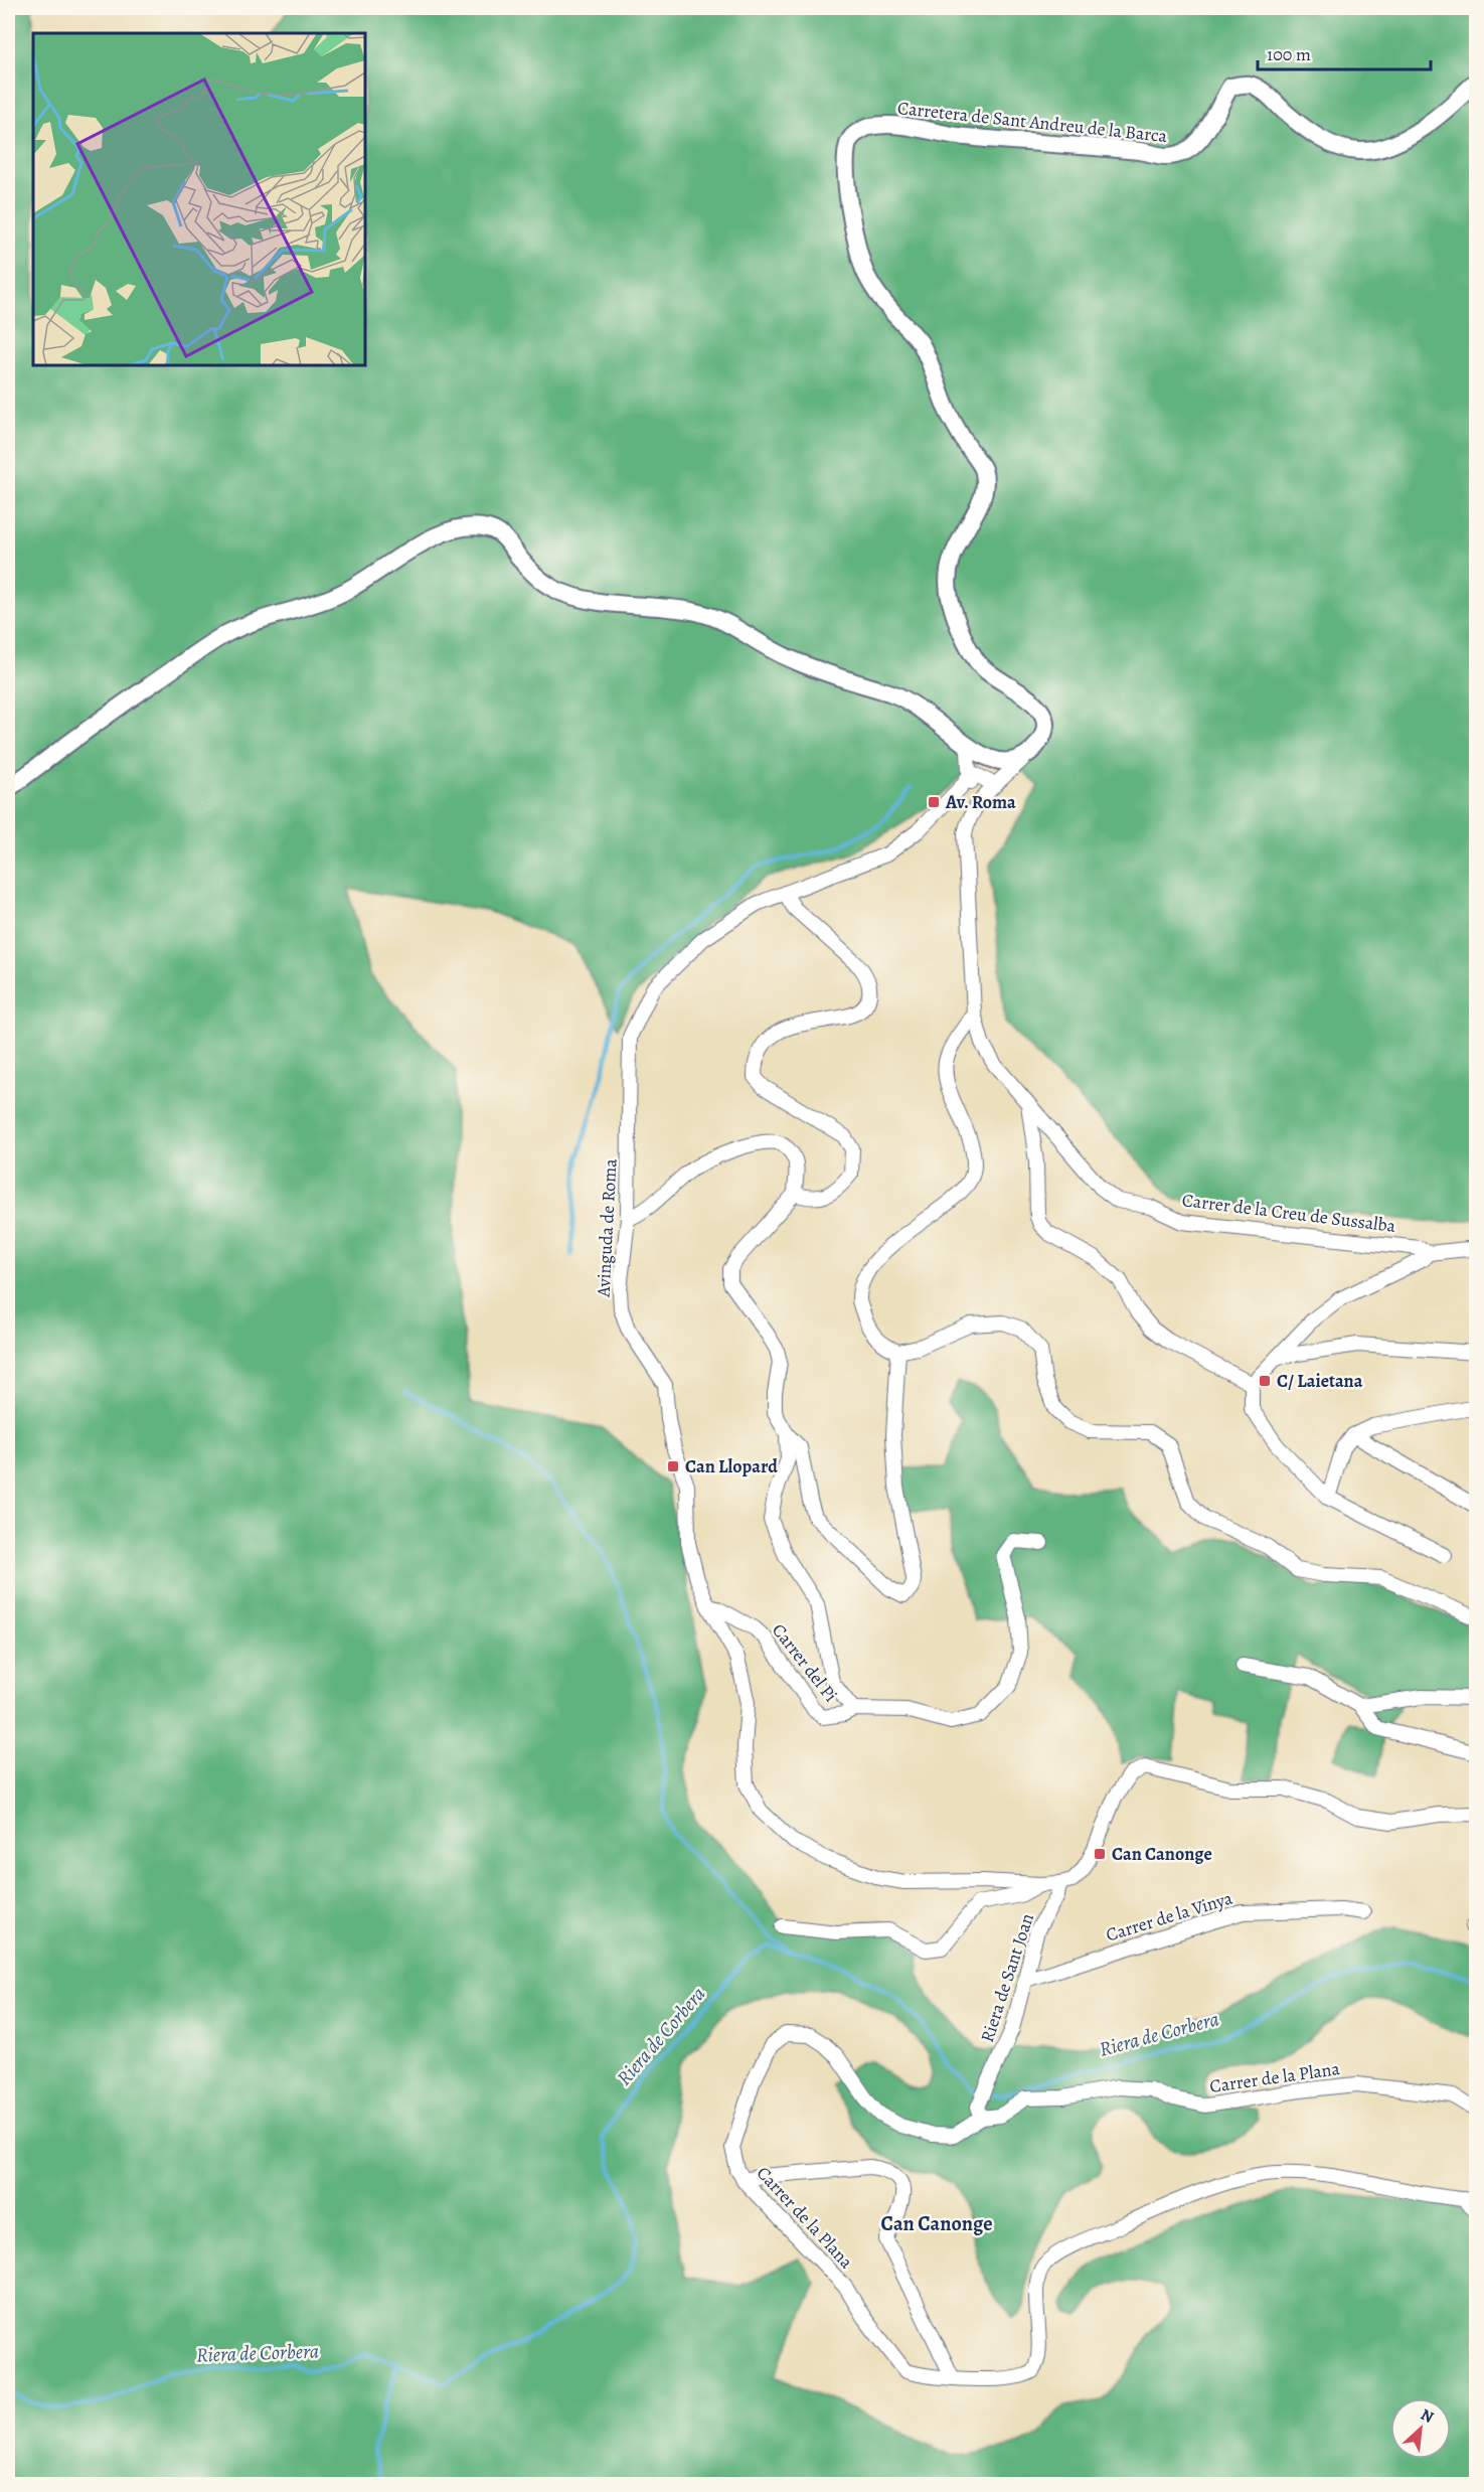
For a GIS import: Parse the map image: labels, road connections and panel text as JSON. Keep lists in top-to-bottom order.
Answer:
{
  "streets": {
    "street": [
      "Carretera de Sant Andreu de la Barca",
      "Carrer de la Creu de Sussalba",
      "Avinguda de Roma",
      "Carrer del Pi",
      "Carrer de la Vinya",
      "Riera de Sant Joan",
      "Carrer de la Plana"
    ]
  },
  "crossings": [
    ["Carretera de Sant Andreu de la Barca", "Carrer de la Creu de Sussalba"],
    ["Avinguda de Roma", "Carrer del Pi"],
    ["Avinguda de Roma", "Riera de Sant Joan"],
    ["Carrer de la Vinya", "Riera de Sant Joan"],
    ["Riera de Sant Joan", "Carrer de la Plana"]
  ],
  "districts": ["Can Canonge"],
  "water": ["Riera de Corbera"],
  "places": {
    "transit": [
      "Av. Roma",
      "C/ Laietana",
      "Can Llopard",
      "Can Canonge"
    ]
  },
  "scale_bar": "100 m",
  "north": "top right"
}
